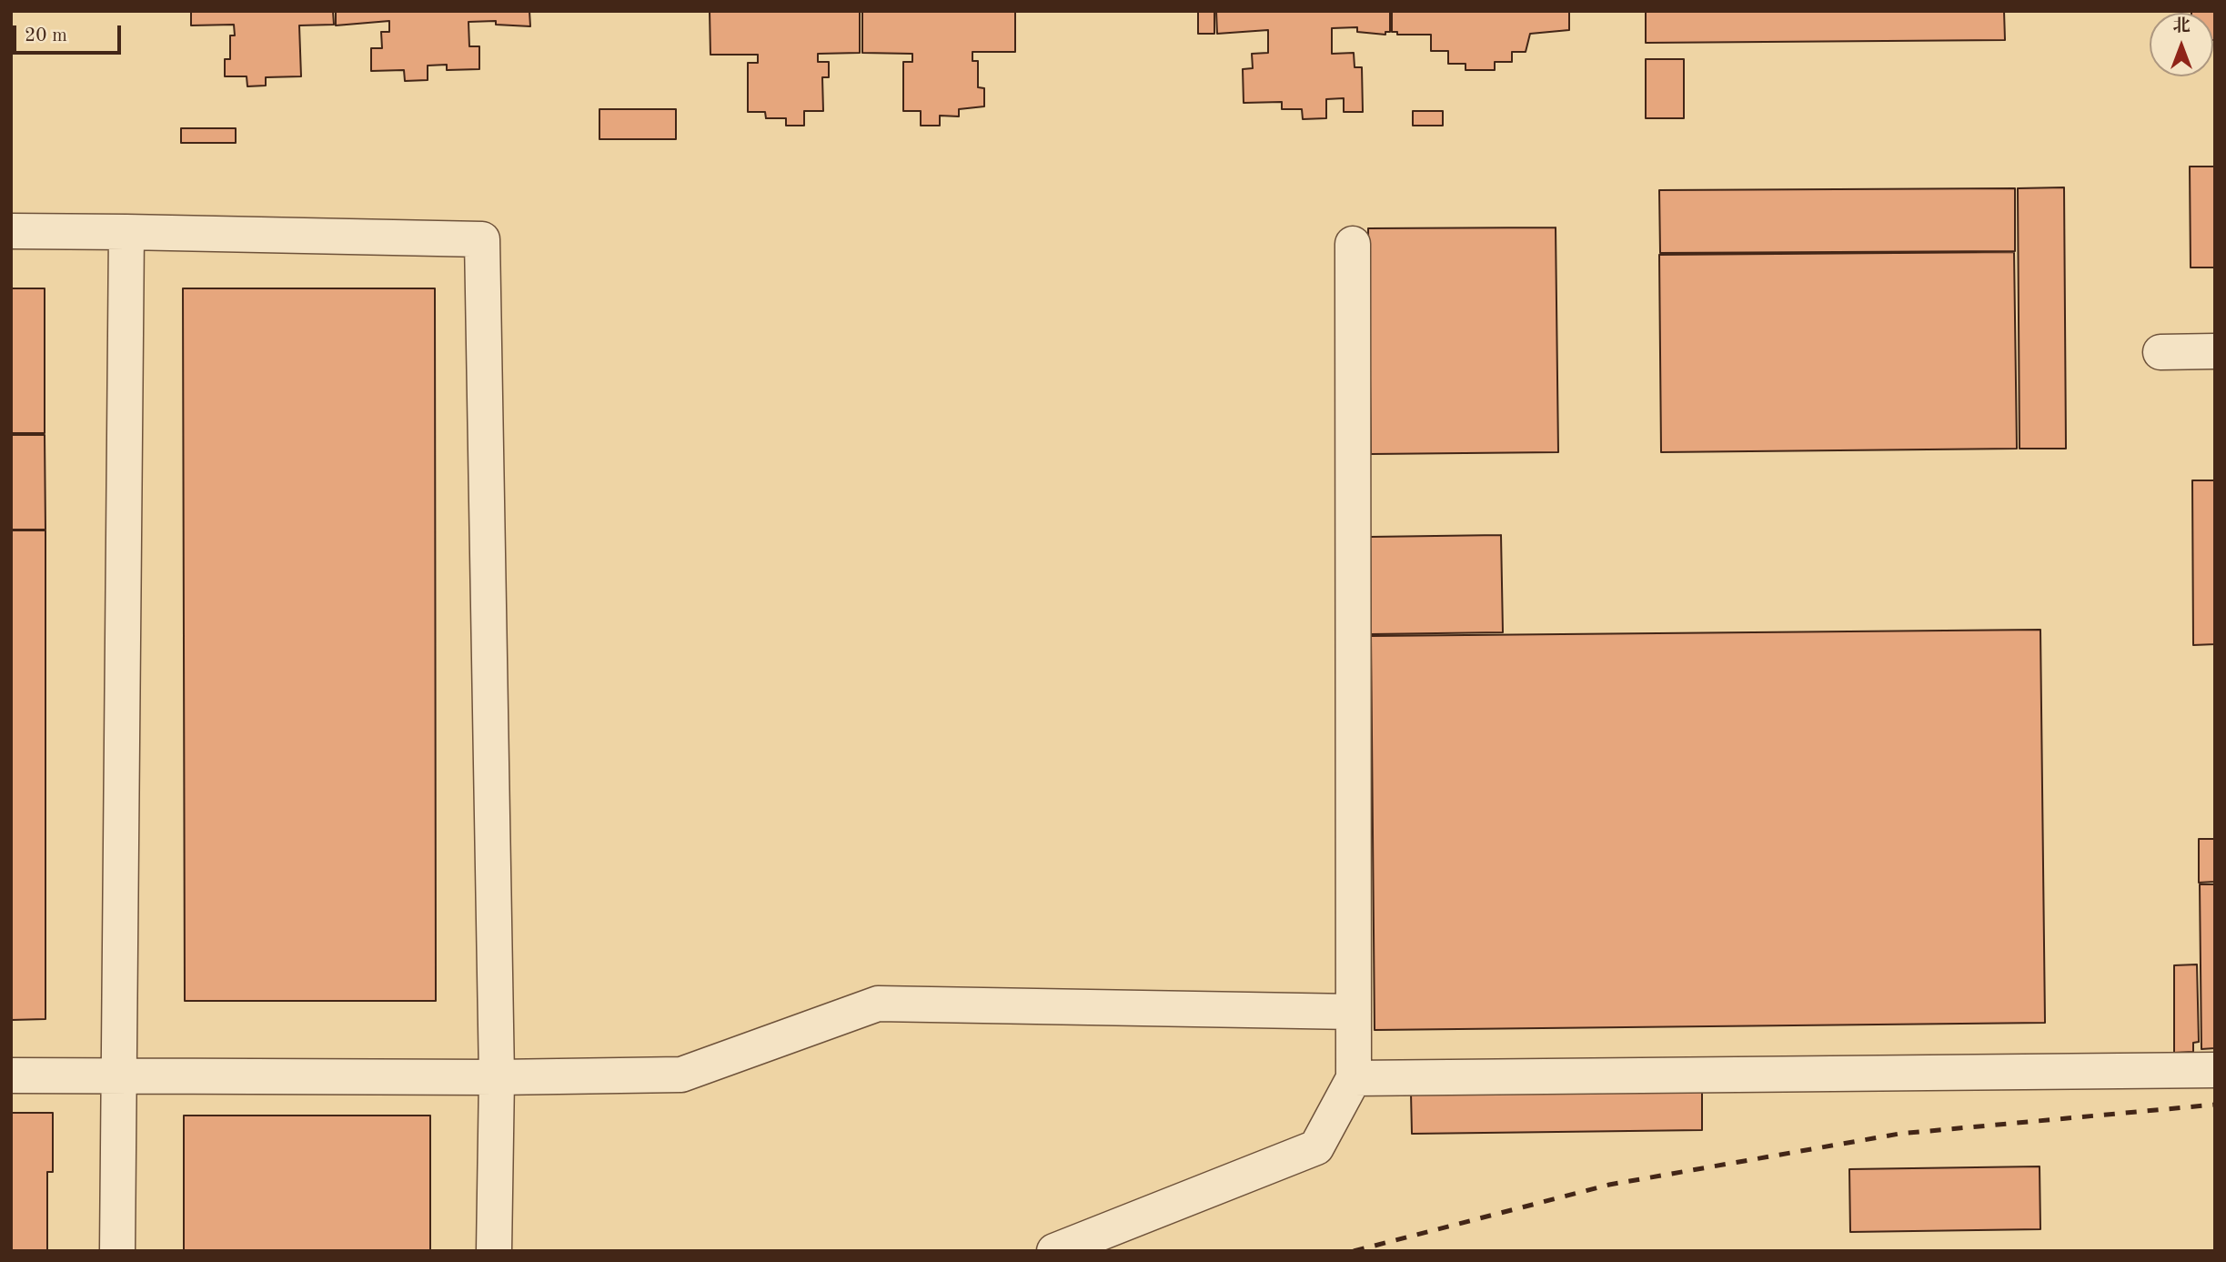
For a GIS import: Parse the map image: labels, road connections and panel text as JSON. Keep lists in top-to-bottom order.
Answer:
{
  "scale_bar": "20 m",
  "north": "top"
}
